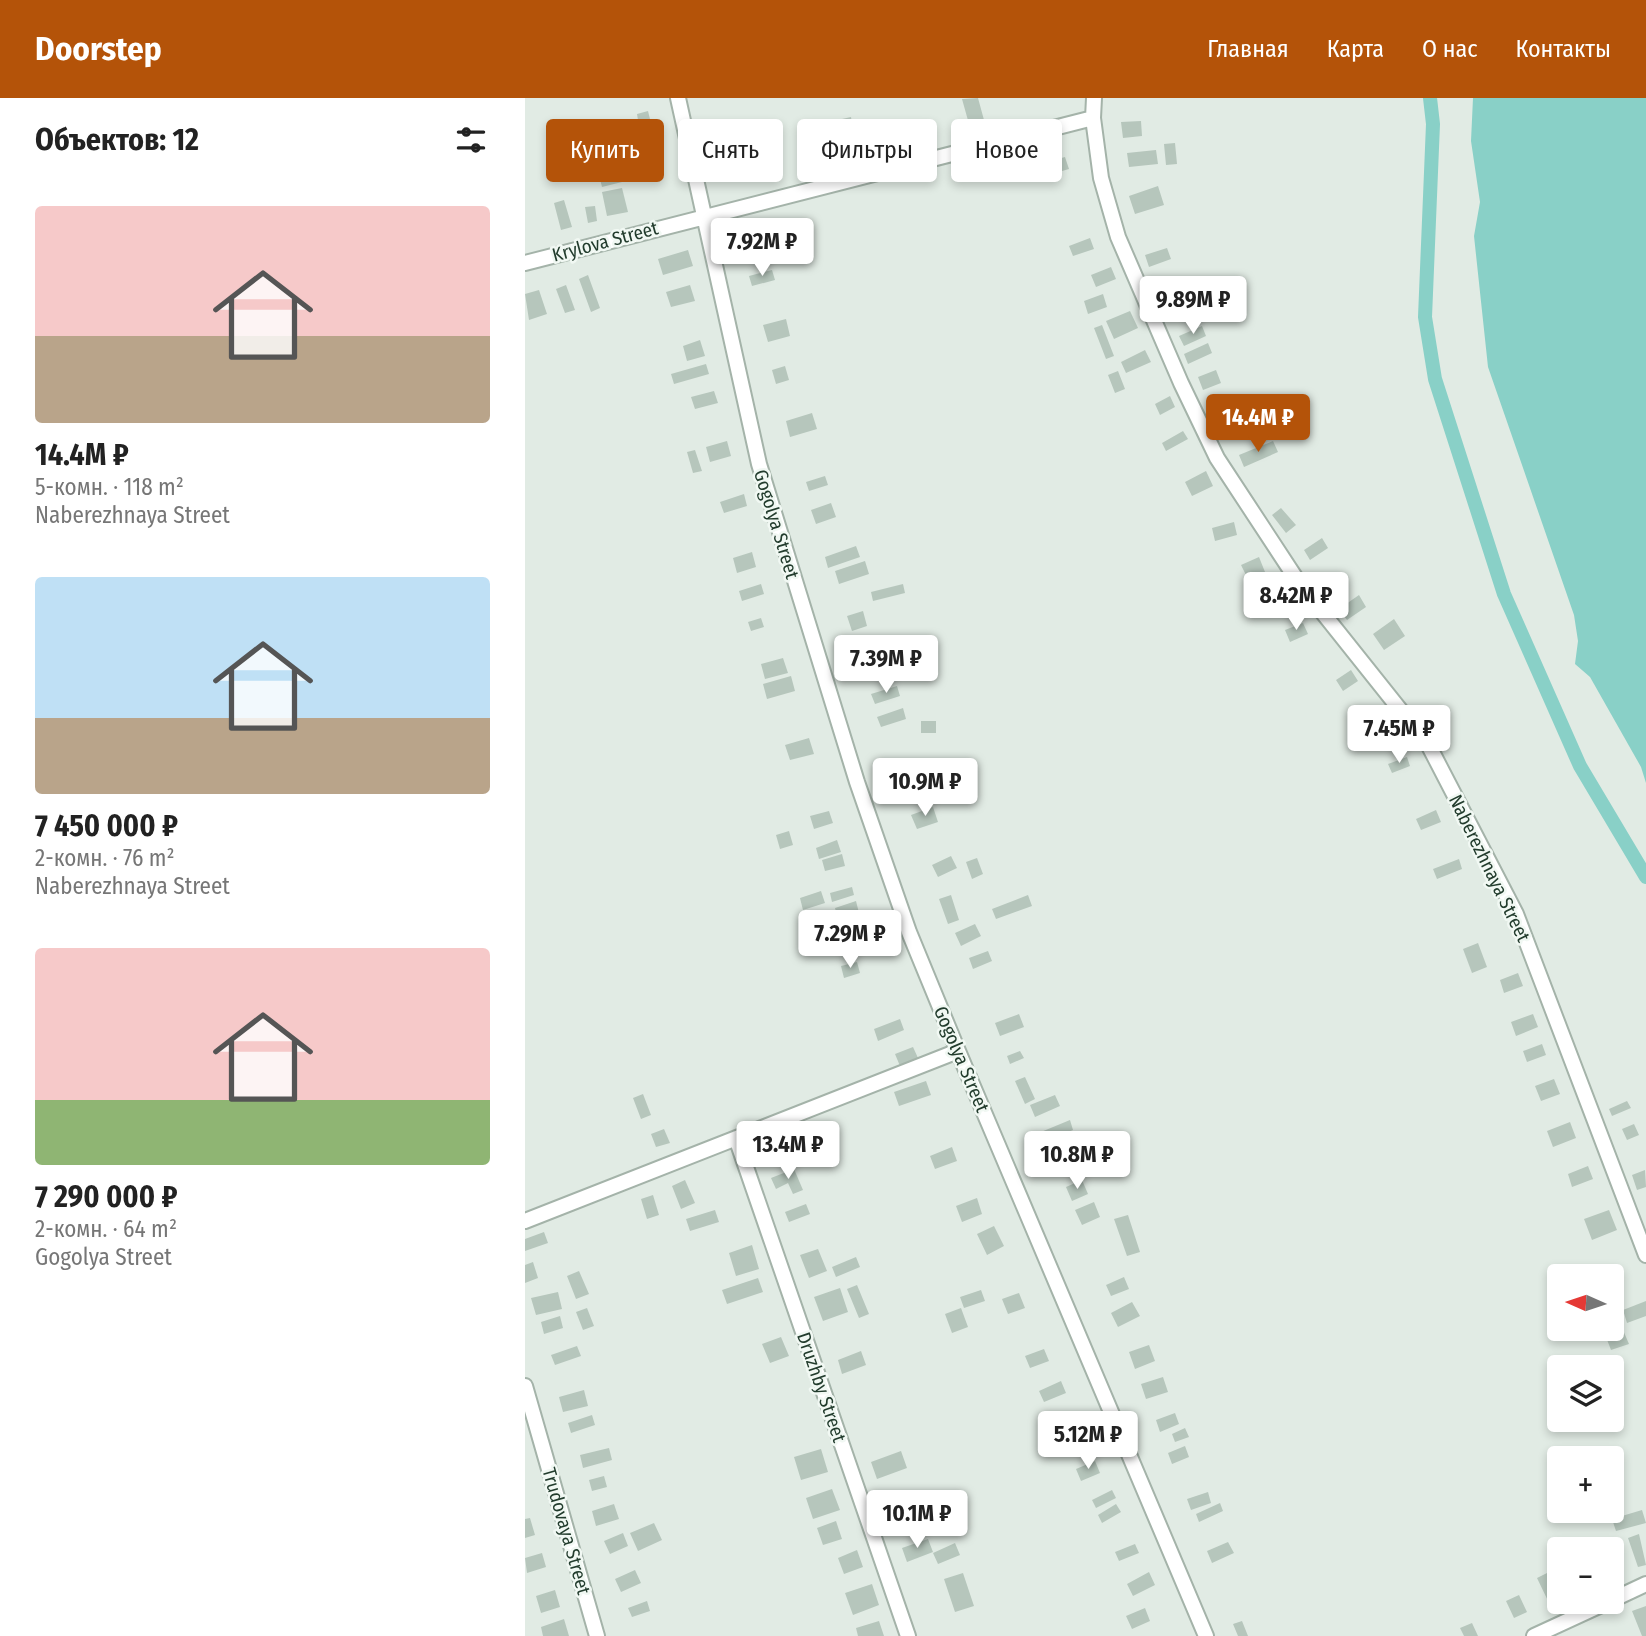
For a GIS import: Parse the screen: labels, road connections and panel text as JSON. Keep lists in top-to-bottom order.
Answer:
{
  "streets": {
    "street": [
      "Krylova Street",
      "Gogolya Street",
      "Naberezhnaya Street",
      "Druzhby Street",
      "Trudovaya Street"
    ]
  },
  "crossings": [
    ["Krylova Street", "Gogolya Street"],
    ["Krylova Street", "Naberezhnaya Street"]
  ],
  "north": "left",
  "page": {
    "header": "Doorstep",
    "nav": [
      "Главная",
      "Карта",
      "О нас",
      "Контакты"
    ],
    "heading": "Объектов: 12",
    "chip": [
      "Купить",
      "Снять",
      "Фильтры",
      "Новое"
    ],
    "list": [
      {
        "name": "14.4M ₽",
        "note": "5-комн. · 118 m² · Naberezhnaya Street"
      },
      {
        "name": "7 450 000 ₽",
        "note": "2-комн. · 76 m² · Naberezhnaya Street"
      },
      {
        "name": "7 290 000 ₽",
        "note": "2-комн. · 64 m² · Gogolya Street"
      }
    ],
    "price": [
      "7.92M ₽",
      "9.89M ₽",
      "14.4M ₽",
      "8.42M ₽",
      "7.39M ₽",
      "7.45M ₽",
      "10.9M ₽",
      "7.29M ₽",
      "13.4M ₽",
      "10.8M ₽",
      "5.12M ₽",
      "10.1M ₽"
    ],
    "map_buttons": ["+", "−"]
  }
}
